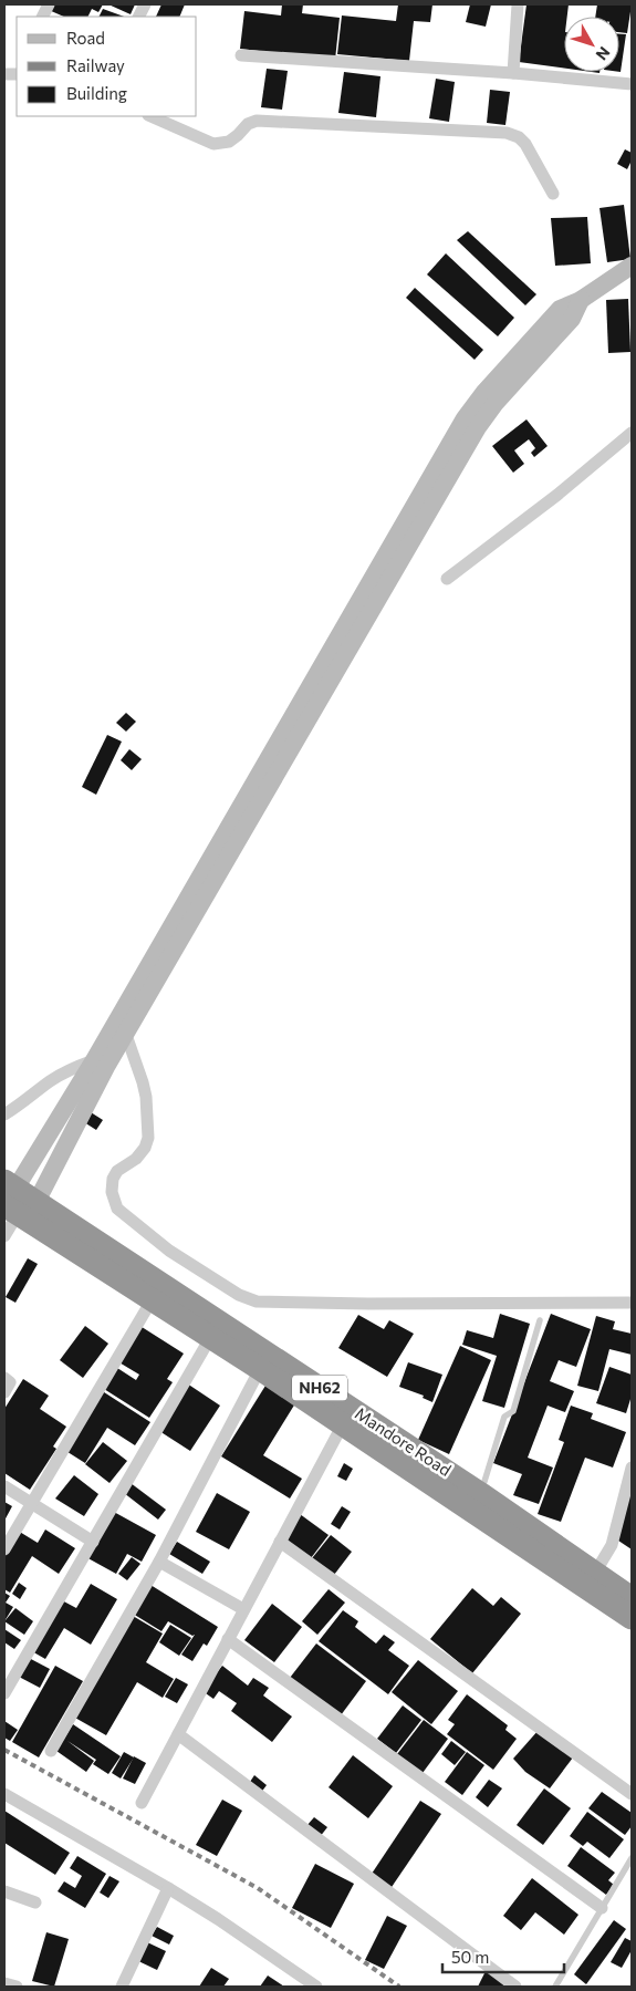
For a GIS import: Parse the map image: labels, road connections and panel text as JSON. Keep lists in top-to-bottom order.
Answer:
{
  "streets": {
    "highway": ["NH62", "Mandore Road"]
  },
  "legend": ["Road", "Railway", "Building"],
  "scale_bar": "50 m",
  "north": "bottom right"
}
